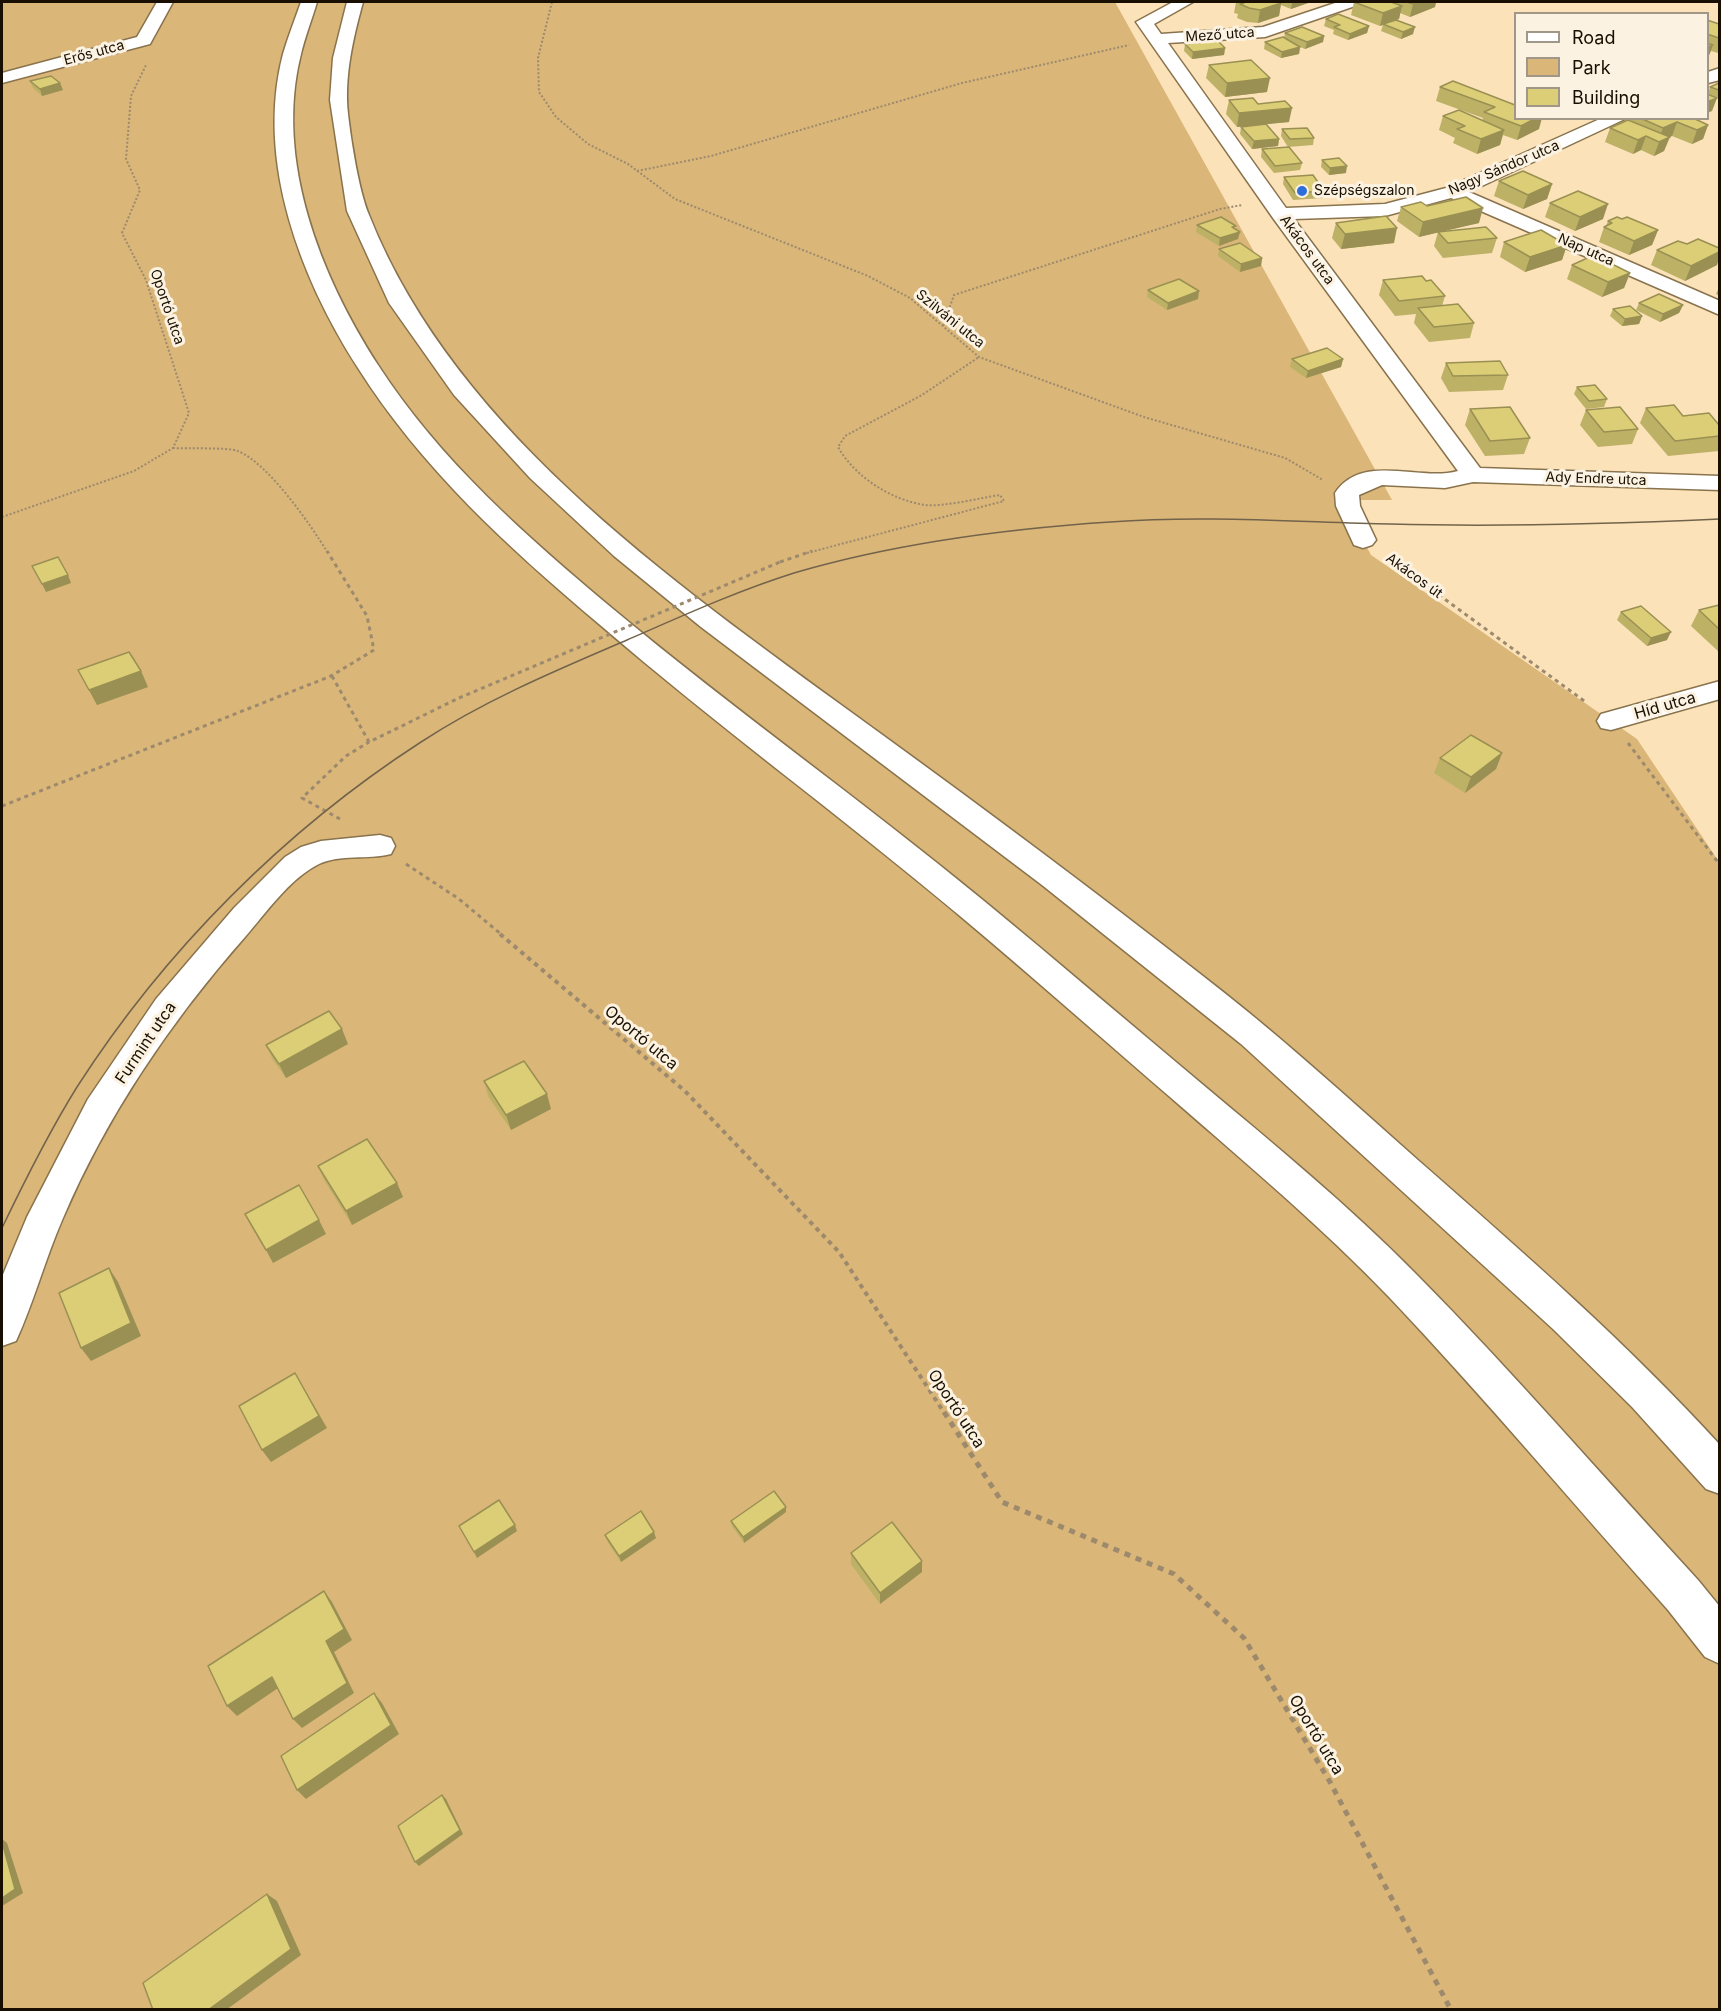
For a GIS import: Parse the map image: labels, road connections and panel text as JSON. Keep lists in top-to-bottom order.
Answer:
{
  "streets": {
    "main road": [
      "Mező utca",
      "Erős utca",
      "Nagy Sándor utca",
      "Akácos utca",
      "Nap utca",
      "Ady Endre utca",
      "Híd utca",
      "Furmint utca"
    ],
    "path": ["Oportó utca", "Szilváni utca", "Akácos út"]
  },
  "crossings": [
    ["Mező utca", "Akácos utca"],
    ["Erős utca", "Oportó utca"],
    ["Nagy Sándor utca", "Akácos utca"],
    ["Nagy Sándor utca", "Nap utca"],
    ["Akácos utca", "Ady Endre utca"],
    ["Oportó utca", "Furmint utca"],
    ["Akácos út", "Híd utca"]
  ],
  "places": ["Szépségszalon"],
  "legend": ["Road", "Park", "Building"]
}
